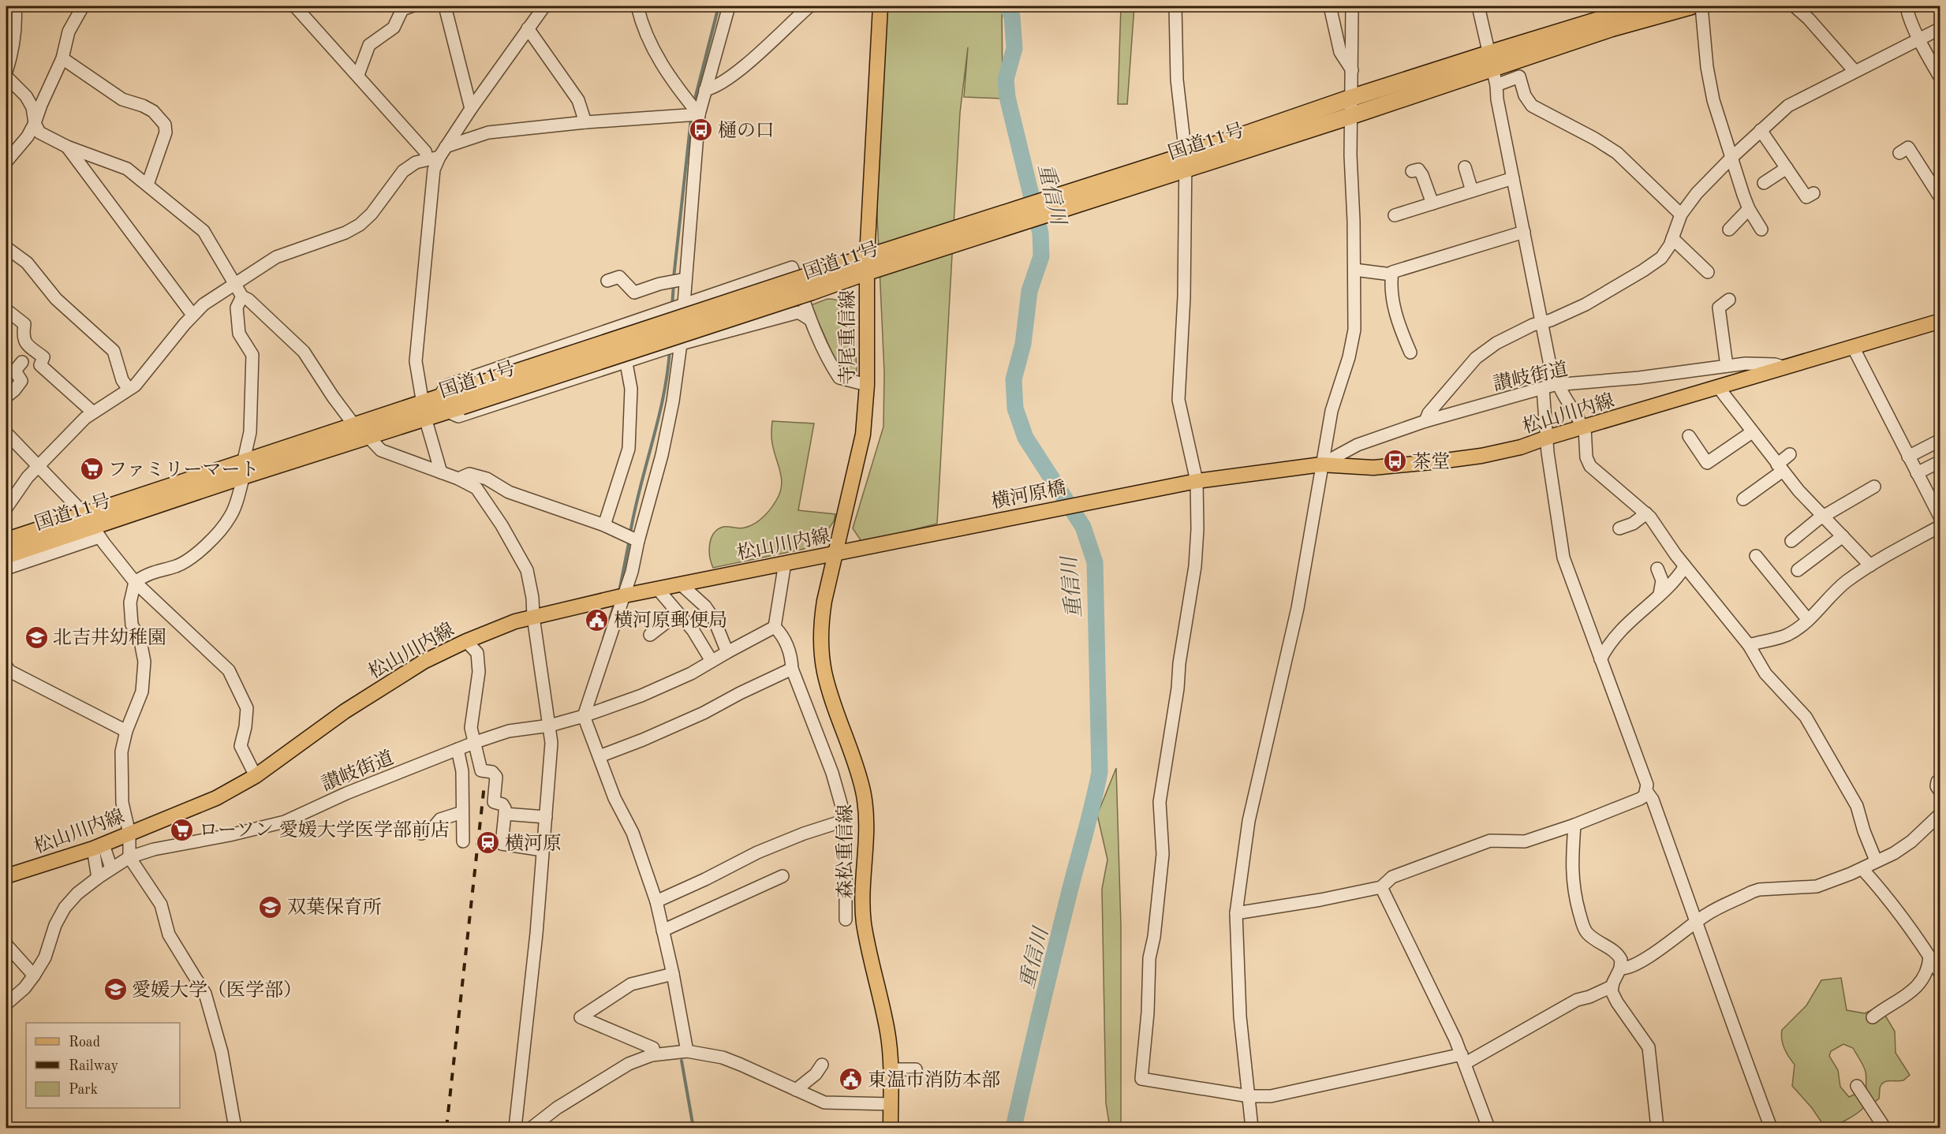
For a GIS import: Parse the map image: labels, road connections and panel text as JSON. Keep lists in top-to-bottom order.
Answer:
{
  "streets": {
    "highway": ["国道11号"],
    "main road": [
      "寺尾重信線",
      "松山川内線",
      "横河原橋",
      "森松重信線"
    ],
    "street": ["讃岐街道"]
  },
  "crossings": [
    ["国道11号", "寺尾重信線"],
    ["寺尾重信線", "松山川内線"],
    ["寺尾重信線", "森松重信線"],
    ["讃岐街道", "松山川内線"],
    ["松山川内線", "横河原橋"],
    ["松山川内線", "森松重信線"]
  ],
  "water": ["重信川"],
  "places": {
    "bus stop": ["樋の口", "茶堂"],
    "supermarket": ["ファミリーマート", "ローソン 愛媛大学医学部前店"],
    "public building": ["横河原郵便局", "東温市消防本部"],
    "school or university": ["北吉井幼稚園", "双葉保育所", "愛媛大学（医学部）"],
    "station": ["横河原"]
  },
  "legend": ["Road", "Railway", "Park"]
}
